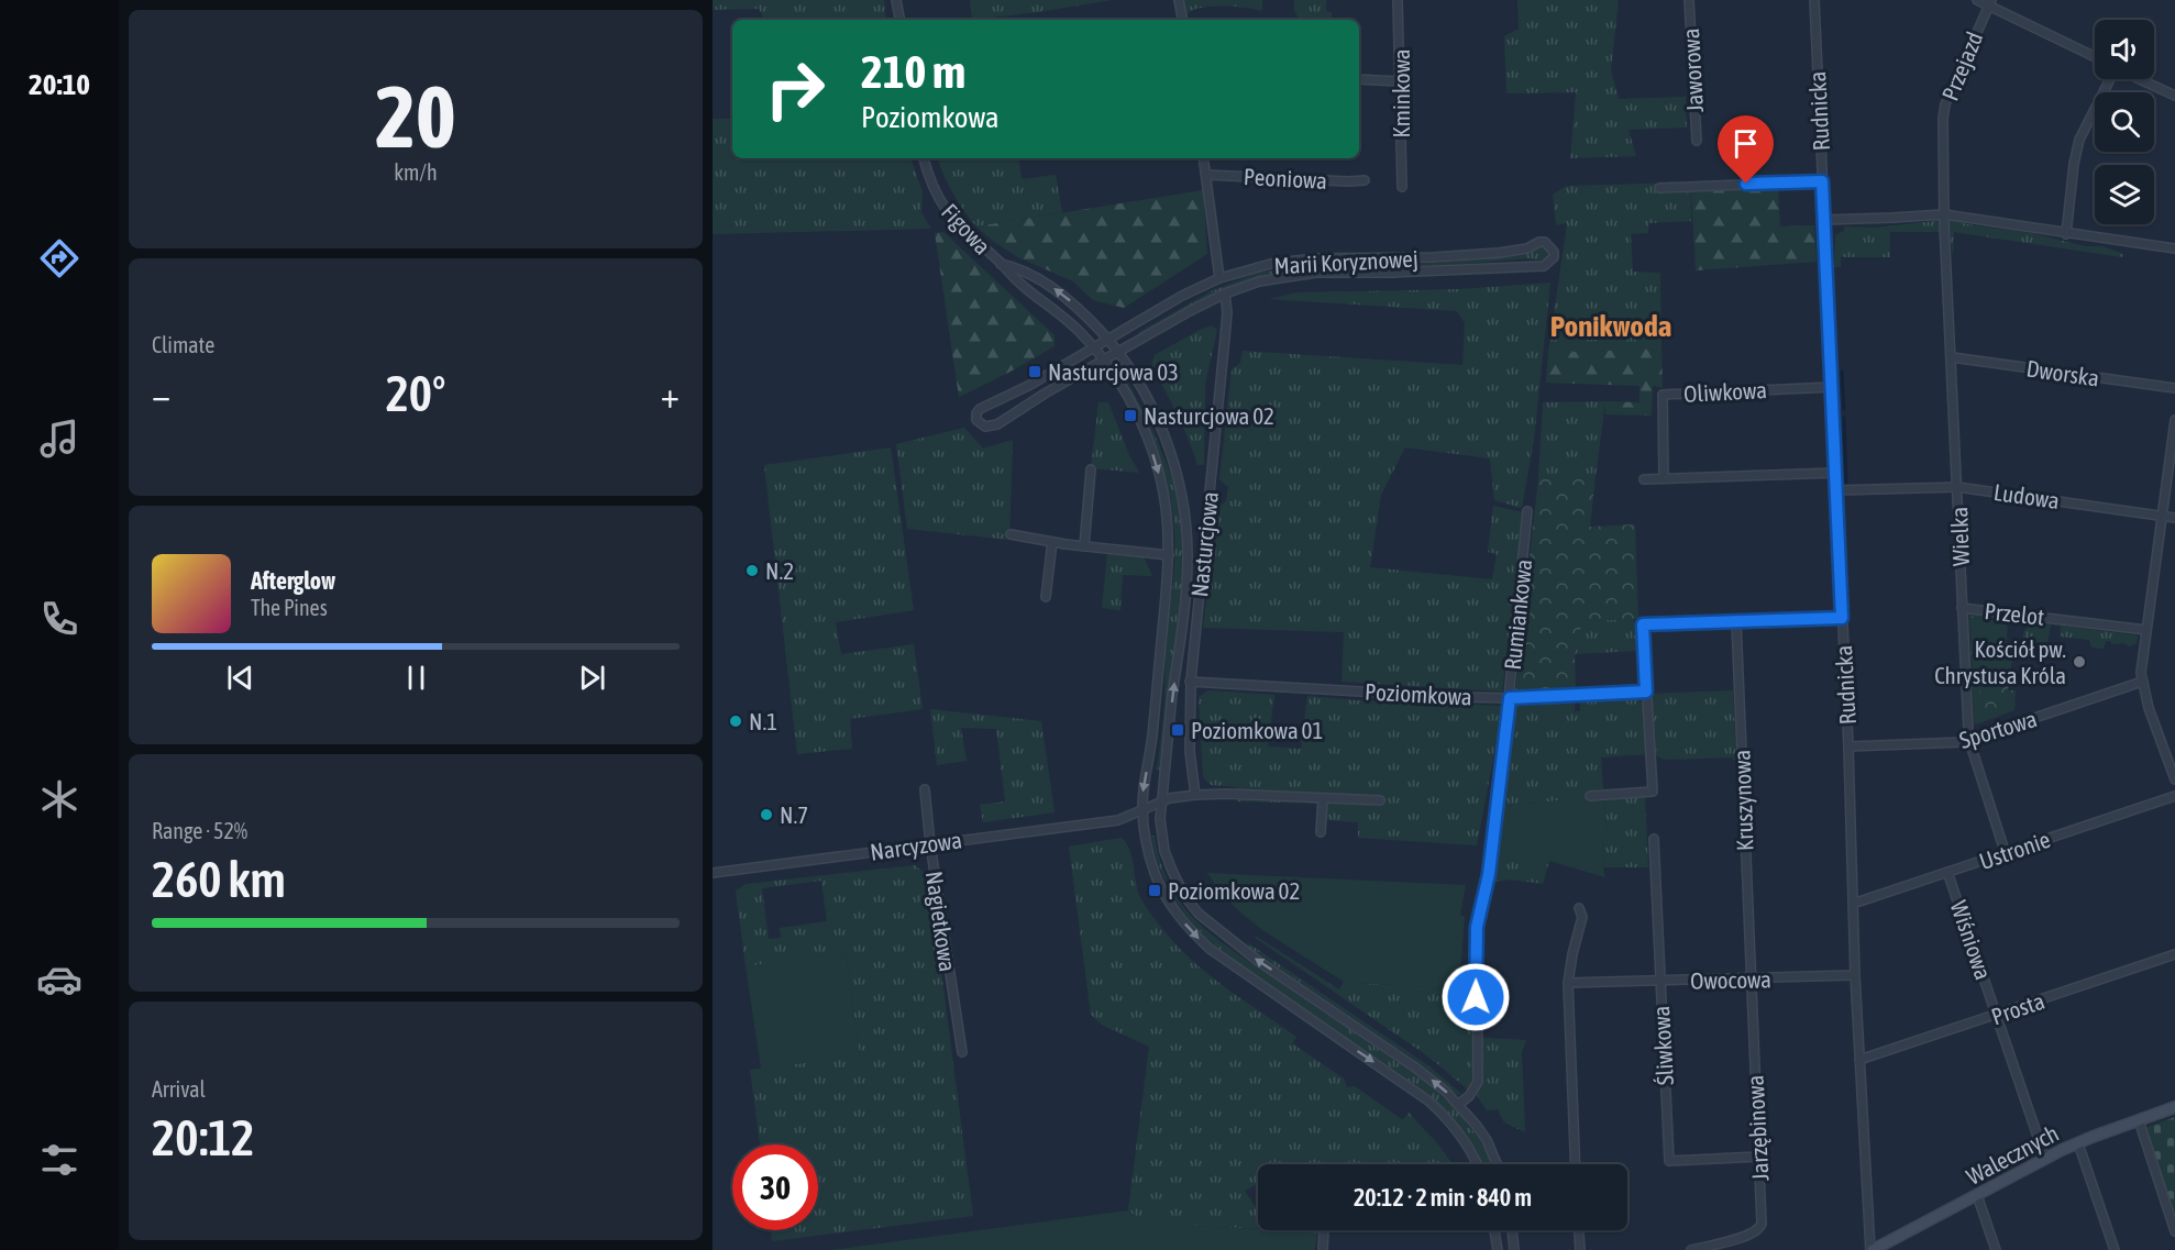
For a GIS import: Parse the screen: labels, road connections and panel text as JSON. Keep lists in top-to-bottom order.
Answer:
{
  "streets": {
    "street": [
      "Przejazd",
      "Jaworowa",
      "Kminkowa",
      "Rudnicka",
      "Peoniowa",
      "Figowa",
      "Marii Koryznowej",
      "Dworska",
      "Oliwkowa",
      "Ludowa",
      "Wielka",
      "Nasturcjowa",
      "Przelot",
      "Rumiankowa",
      "Poziomkowa",
      "Sportowa",
      "Kruszynowa",
      "Narcyzowa",
      "Ustronie",
      "Nagietkowa",
      "Wiśniowa",
      "Owocowa",
      "Prosta",
      "Śliwkowa",
      "Jarzębinowa",
      "Walecznych"
    ]
  },
  "crossings": [
    ["Przejazd", "Wielka"],
    ["Rudnicka", "Oliwkowa"],
    ["Rudnicka", "Ludowa"],
    ["Rudnicka", "Sportowa"],
    ["Rudnicka", "Ustronie"],
    ["Rudnicka", "Owocowa"],
    ["Rudnicka", "Prosta"],
    ["Rudnicka", "Walecznych"],
    ["Figowa", "Marii Koryznowej"],
    ["Figowa", "Rumiankowa"],
    ["Figowa", "Narcyzowa"],
    ["Marii Koryznowej", "Nasturcjowa"],
    ["Dworska", "Wielka"],
    ["Ludowa", "Wielka"],
    ["Wielka", "Przelot"],
    ["Wielka", "Sportowa"],
    ["Wielka", "Ustronie"],
    ["Nasturcjowa", "Poziomkowa"],
    ["Nasturcjowa", "Narcyzowa"],
    ["Rumiankowa", "Poziomkowa"],
    ["Kruszynowa", "Owocowa"],
    ["Kruszynowa", "Jarzębinowa"],
    ["Narcyzowa", "Nagietkowa"],
    ["Ustronie", "Wiśniowa"],
    ["Wiśniowa", "Prosta"],
    ["Wiśniowa", "Walecznych"],
    ["Owocowa", "Śliwkowa"],
    ["Owocowa", "Jarzębinowa"],
    ["Śliwkowa", "Jarzębinowa"]
  ],
  "districts": ["Ponikwoda"],
  "places": {
    "transit": [
      "Nasturcjowa 03",
      "Nasturcjowa 02",
      "Poziomkowa 01",
      "Poziomkowa 02"
    ],
    "other": [
      "N.2",
      "Kościół pw. Chrystusa Króla",
      "N.1",
      "N.7"
    ]
  },
  "page": {
    "tabs": "20:10",
    "tile": [
      ["20", "km/h"],
      "Climate",
      ["Range · 52%", "260 km"],
      ["Arrival", "20:12"]
    ],
    "turn": ["210 m", "Poziomkowa"],
    "heat": ["−", "20°", "+"],
    "song": ["Afterglow", "The Pines"],
    "limit": "30",
    "trip": "20:12 · 2 min · 840 m"
  }
}
